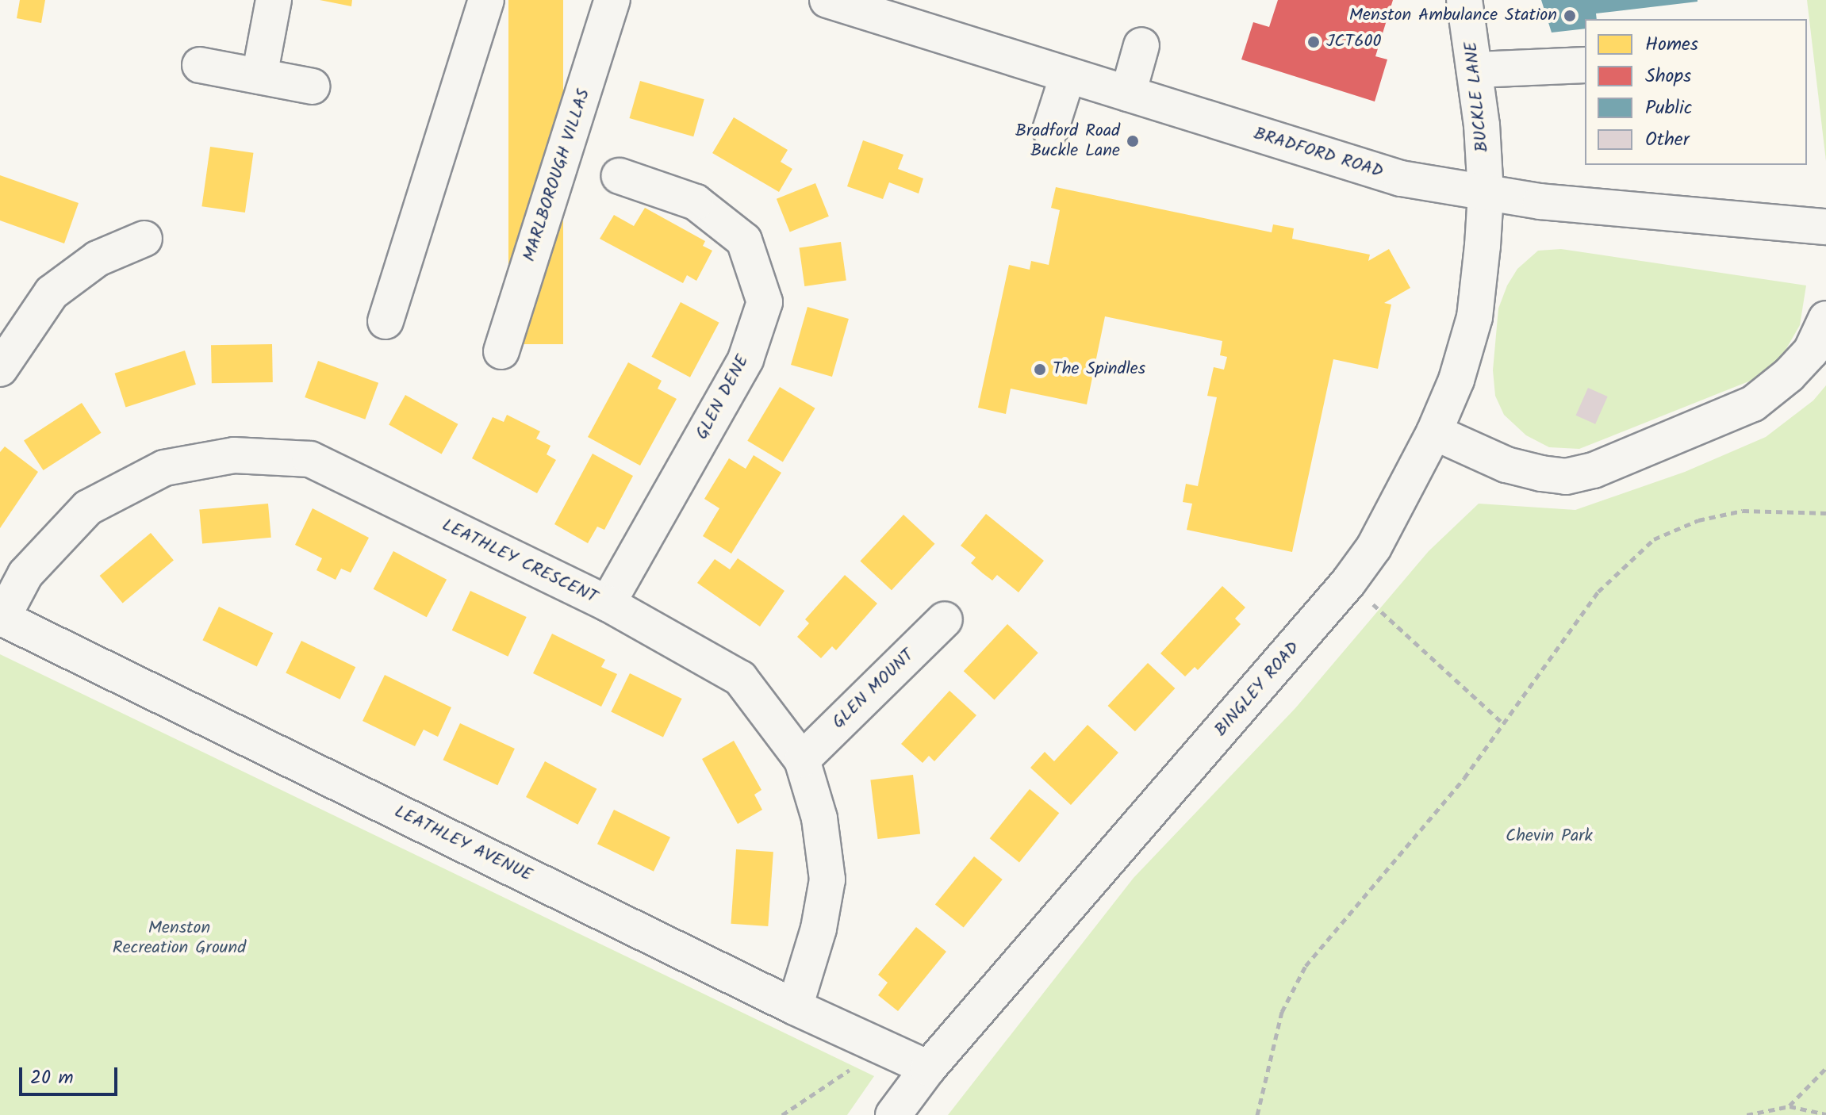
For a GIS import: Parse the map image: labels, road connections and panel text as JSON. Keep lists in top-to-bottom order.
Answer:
{
  "streets": {
    "street": [
      "BUCKLE LANE",
      "BRADFORD ROAD",
      "MARLBOROUGH VILLAS",
      "GLEN DENE",
      "LEATHLEY CRESCENT",
      "GLEN MOUNT",
      "BINGLEY ROAD",
      "LEATHLEY AVENUE"
    ]
  },
  "crossings": [
    ["BUCKLE LANE", "BRADFORD ROAD"],
    ["BUCKLE LANE", "BINGLEY ROAD"],
    ["BRADFORD ROAD", "BINGLEY ROAD"],
    ["GLEN DENE", "LEATHLEY CRESCENT"],
    ["LEATHLEY CRESCENT", "GLEN MOUNT"],
    ["LEATHLEY CRESCENT", "LEATHLEY AVENUE"],
    ["BINGLEY ROAD", "LEATHLEY AVENUE"]
  ],
  "parks": ["Chevin Park", "Menston Recreation Ground"],
  "places": [
    "Menston Ambulance Station",
    "JCT600",
    "Bradford Road Buckle Lane",
    "The Spindles"
  ],
  "legend": [
    "Homes",
    "Shops",
    "Public",
    "Other"
  ],
  "scale_bar": "20 m"
}
